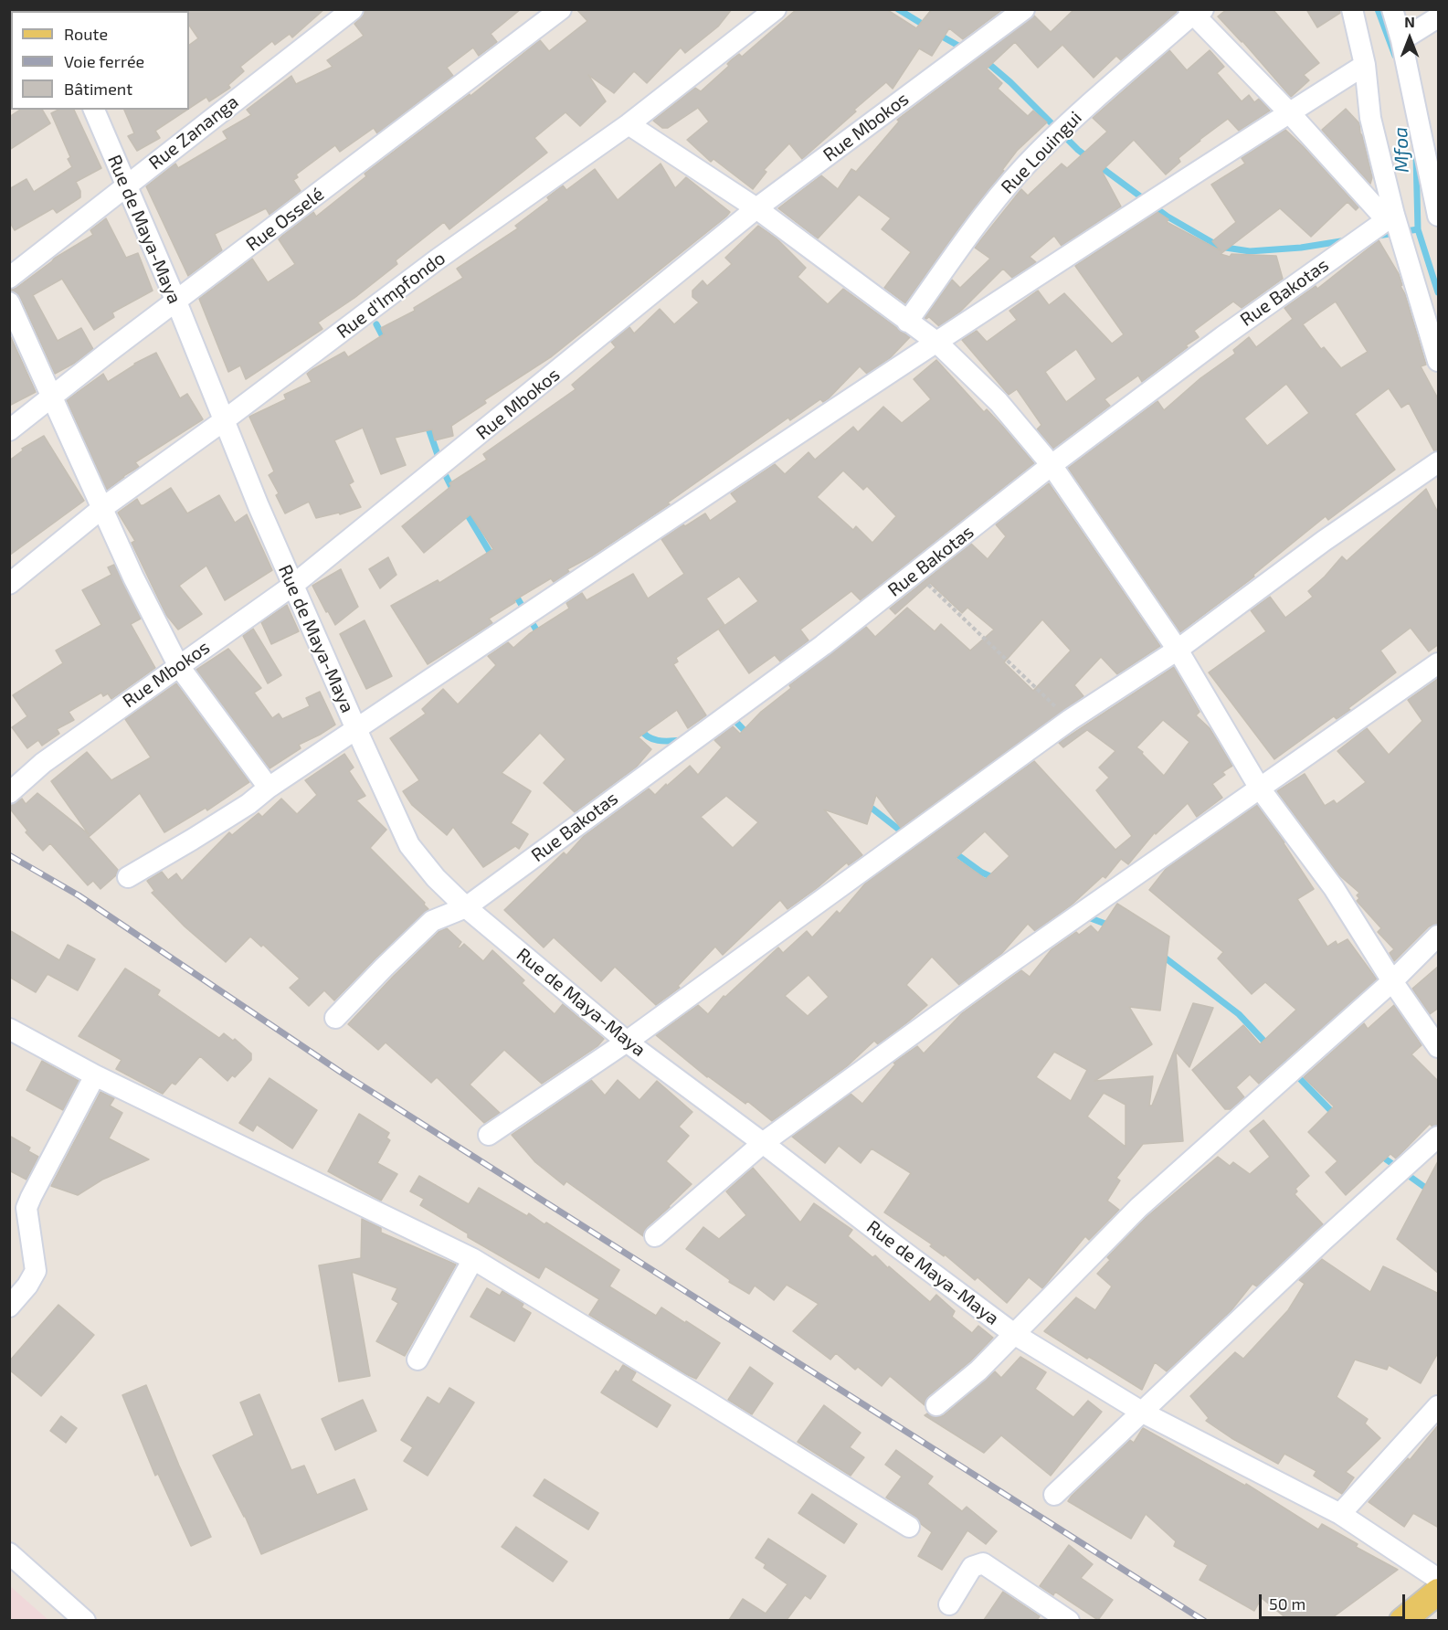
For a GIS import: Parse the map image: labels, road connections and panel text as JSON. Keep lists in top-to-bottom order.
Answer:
{
  "streets": {
    "street": [
      "Rue Mbokos",
      "Rue Zananga",
      "Rue Louingui",
      "Rue Osselé",
      "Rue de Maya-Maya",
      "Rue Bakotas",
      "Rue d'Impfondo"
    ]
  },
  "crossings": [
    ["Rue Mbokos", "Rue de Maya-Maya"],
    ["Rue Zananga", "Rue de Maya-Maya"],
    ["Rue Osselé", "Rue de Maya-Maya"],
    ["Rue de Maya-Maya", "Rue Bakotas"],
    ["Rue de Maya-Maya", "Rue d'Impfondo"]
  ],
  "water": ["Mfoa"],
  "legend": ["Route", "Voie ferrée", "Bâtiment"],
  "scale_bar": "50 m",
  "north": "top"
}
